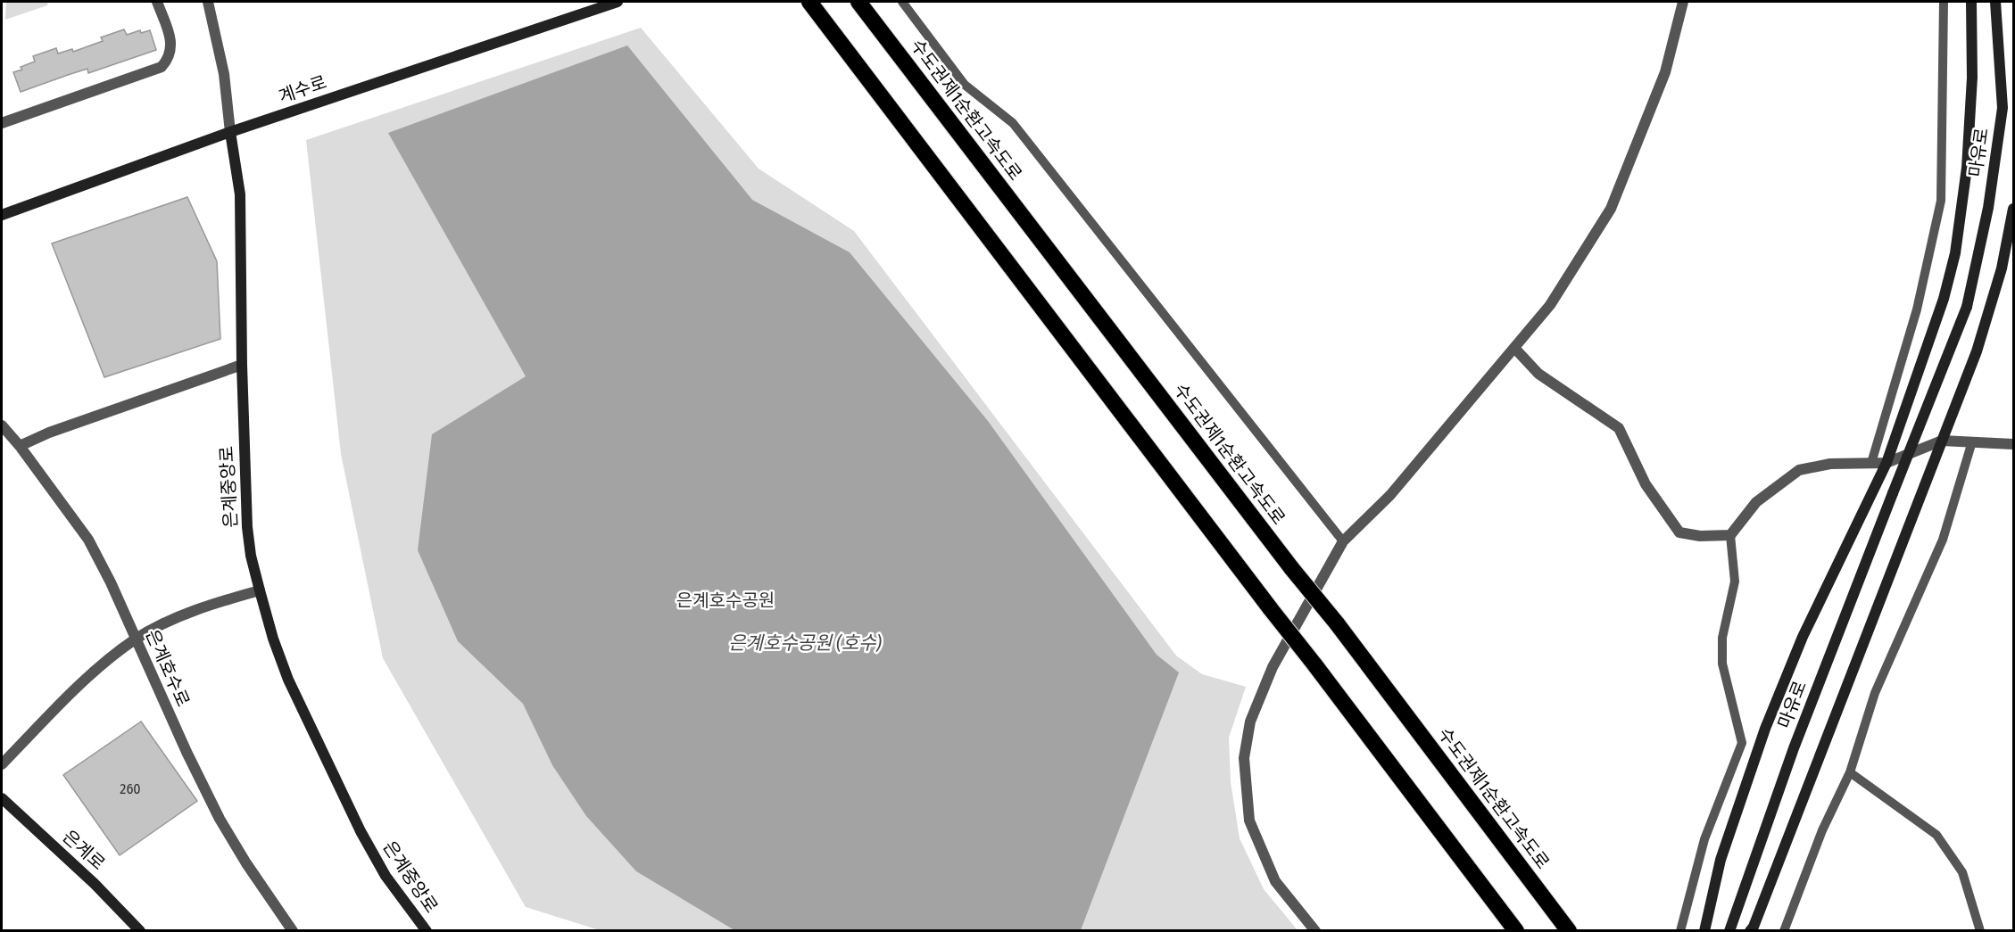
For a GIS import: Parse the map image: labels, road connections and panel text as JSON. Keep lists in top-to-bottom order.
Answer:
{
  "streets": {
    "highway": ["수도권제1순환고속도로"],
    "main road": [
      "계수로",
      "마유로",
      "은계중앙로",
      "은계로"
    ],
    "street": ["은계호수로"]
  },
  "crossings": [
    ["계수로", "은계중앙로"]
  ],
  "water": ["은계호수공원 (호수)"],
  "parks": ["은계호수공원"],
  "house_numbers": ["260"]
}
